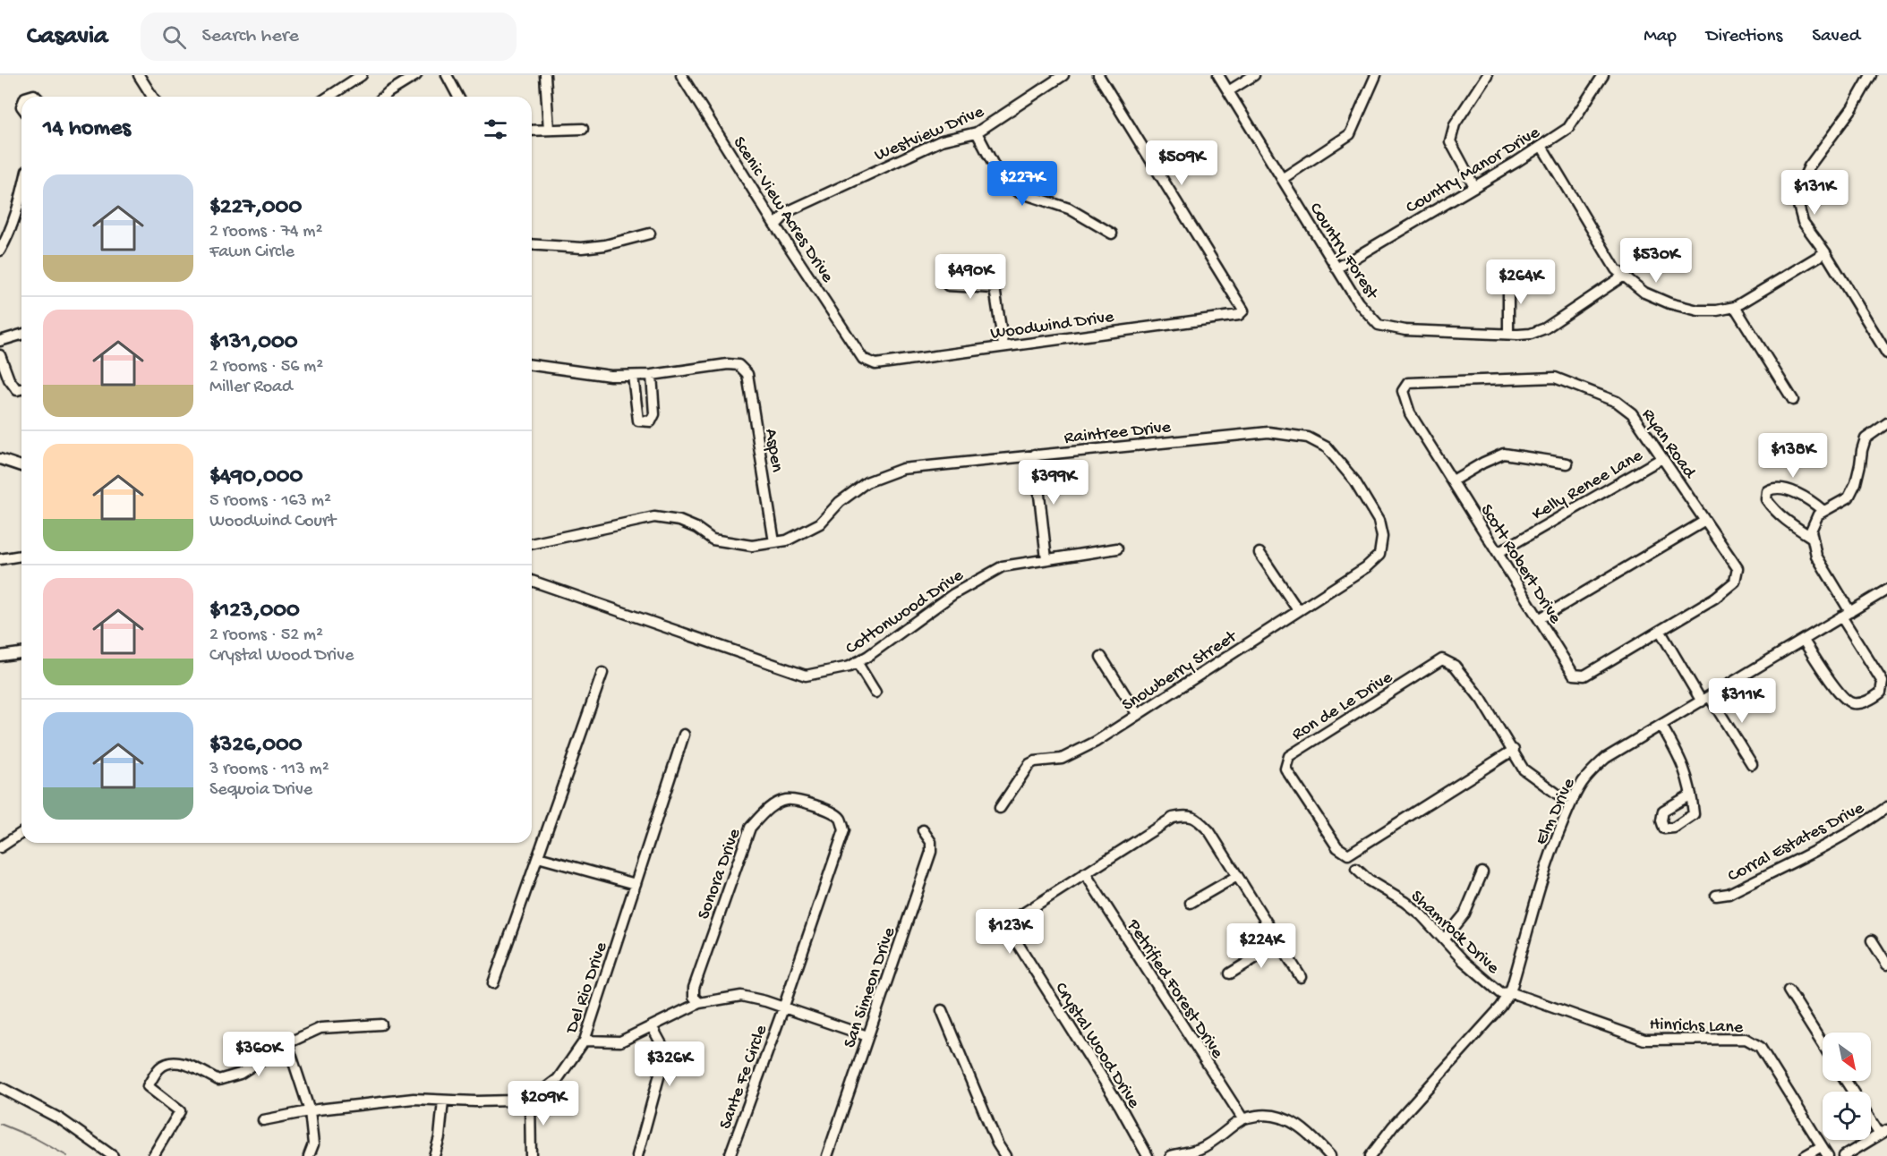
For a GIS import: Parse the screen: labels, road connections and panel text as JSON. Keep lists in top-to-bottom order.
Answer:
{
  "streets": {
    "street": [
      "Westview Drive",
      "Country Manor Drive",
      "Scenic View Acres Drive",
      "Country Forest",
      "Woodwind Drive",
      "Raintree Drive",
      "Ryan Road",
      "Aspen",
      "Kelly Renee Lane",
      "Scott Robert Drive",
      "Cottonwood Drive",
      "Snowberry Street",
      "Ron de Le Drive",
      "Elm Drive",
      "Corral Estates Drive",
      "Sonora Drive",
      "Shamrock Drive",
      "Del Rio Drive",
      "San Simeon Drive",
      "Petrified Forest Drive",
      "Hinrichs Lane",
      "Crystal Wood Drive",
      "Sante Fe Circle"
    ]
  },
  "crossings": [
    ["Westview Drive", "Scenic View Acres Drive"],
    ["Country Manor Drive", "Country Forest"],
    ["Scenic View Acres Drive", "Woodwind Drive"],
    ["Raintree Drive", "Aspen"],
    ["Raintree Drive", "Snowberry Street"],
    ["Ryan Road", "Kelly Renee Lane"],
    ["Ryan Road", "Scott Robert Drive"],
    ["Kelly Renee Lane", "Scott Robert Drive"],
    ["Ron de Le Drive", "Elm Drive"],
    ["Elm Drive", "Shamrock Drive"],
    ["Elm Drive", "Hinrichs Lane"],
    ["Sonora Drive", "Sante Fe Circle"],
    ["Shamrock Drive", "Hinrichs Lane"],
    ["Petrified Forest Drive", "Crystal Wood Drive"]
  ],
  "north": "bottom right",
  "page": {
    "header": "Casavia",
    "search": "Search here",
    "nav": ["Map", "Directions", "Saved"],
    "heading": "14 homes",
    "price": [
      "$509K",
      "$227K",
      "$131K",
      "$530K",
      "$490K",
      "$264K",
      "$138K",
      "$399K",
      "$311K",
      "$123K",
      "$224K",
      "$360K",
      "$326K",
      "$209K"
    ],
    "list": [
      {
        "name": "$227,000",
        "note": "2 rooms · 74 m² · Fawn Circle"
      },
      {
        "name": "$131,000",
        "note": "2 rooms · 56 m² · Miller Road"
      },
      {
        "name": "$490,000",
        "note": "5 rooms · 163 m² · Woodwind Court"
      },
      {
        "name": "$123,000",
        "note": "2 rooms · 52 m² · Crystal Wood Drive"
      },
      {
        "name": "$326,000",
        "note": "3 rooms · 113 m² · Sequoia Drive"
      }
    ]
  }
}
